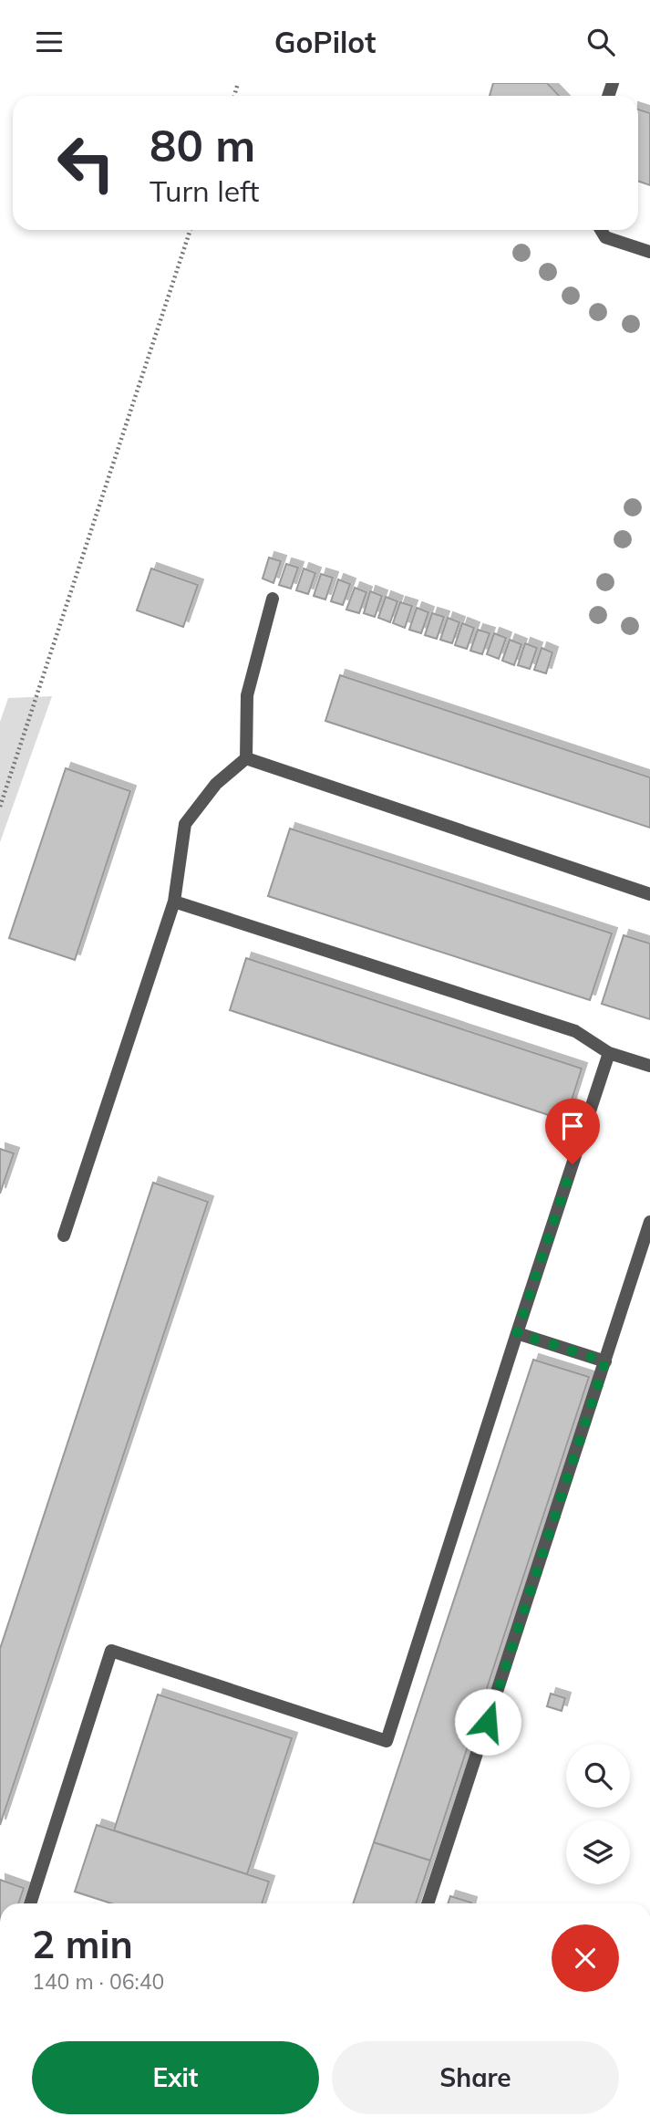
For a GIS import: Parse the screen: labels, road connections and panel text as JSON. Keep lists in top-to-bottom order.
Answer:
{
  "page": {
    "header": "GoPilot",
    "turn": ["80 m", "Turn left"],
    "heading": ["2 min", "140 m · 06:40"],
    "buttons": ["Exit", "Share"]
  }
}
